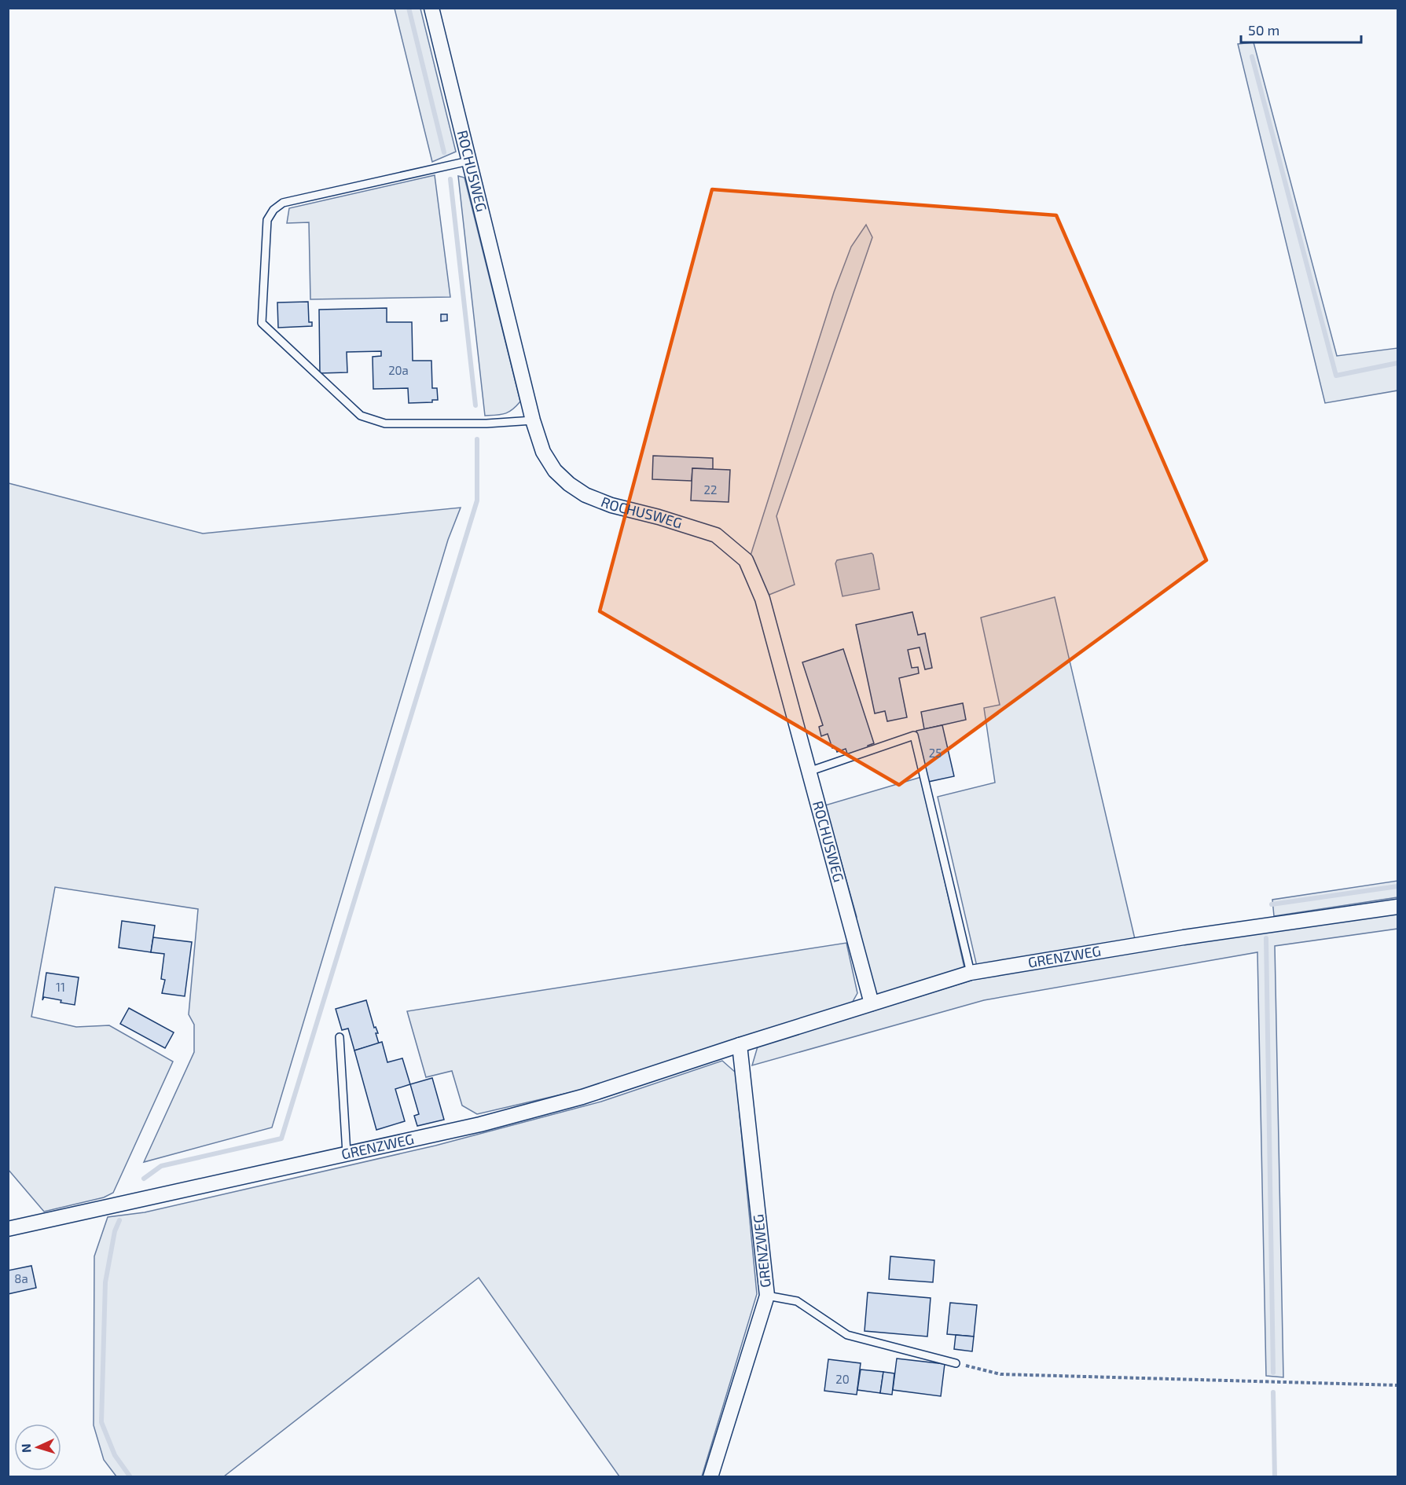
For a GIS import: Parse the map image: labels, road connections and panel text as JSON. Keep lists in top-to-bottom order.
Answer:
{
  "streets": {
    "street": ["ROCHUSWEG", "GRENZWEG"]
  },
  "crossings": [
    ["ROCHUSWEG", "GRENZWEG"]
  ],
  "house_numbers": [
    "20a",
    "22",
    "25",
    "11",
    "8a",
    "20"
  ],
  "scale_bar": "50 m",
  "north": "left"
}
